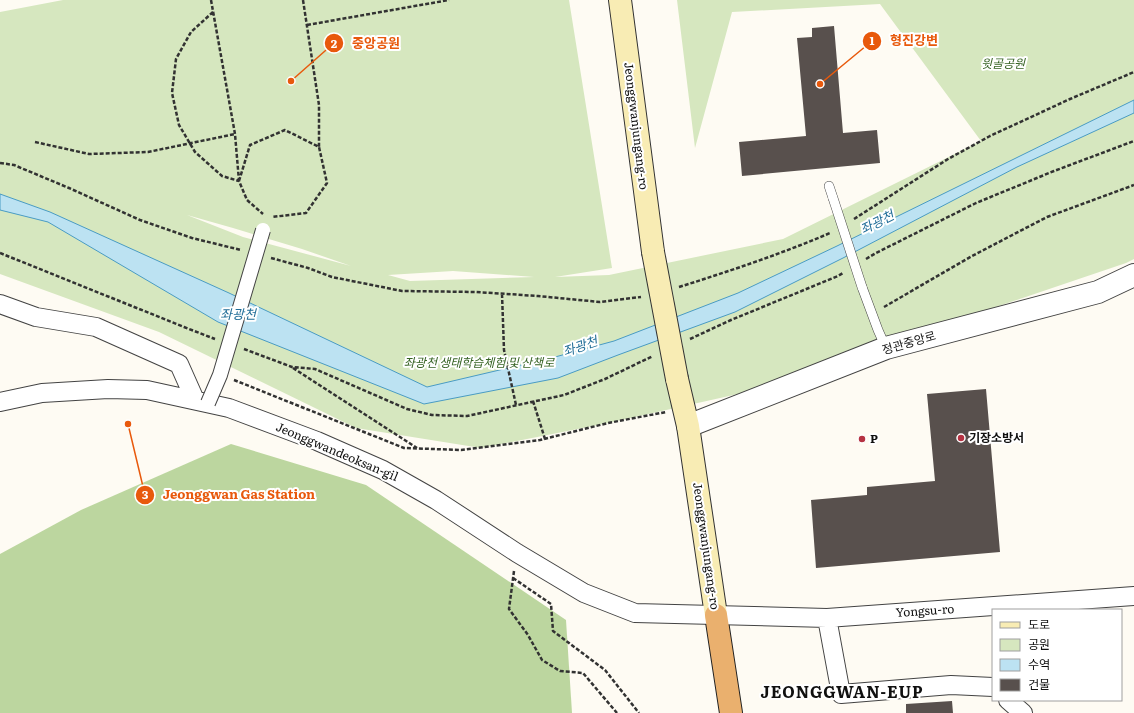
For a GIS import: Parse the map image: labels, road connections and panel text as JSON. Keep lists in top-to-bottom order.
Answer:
{
  "streets": {
    "highway": ["Jeonggwanjungang-ro"],
    "street": ["정관중앙로", "Jeonggwandeoksan-gil", "Yongsu-ro"]
  },
  "crossings": [
    ["Jeonggwanjungang-ro", "정관중앙로"],
    ["Jeonggwanjungang-ro", "Jeonggwandeoksan-gil"],
    ["Jeonggwanjungang-ro", "Yongsu-ro"],
    ["Jeonggwandeoksan-gil", "Yongsu-ro"]
  ],
  "districts": ["JEONGGWAN-EUP"],
  "water": ["좌광천"],
  "parks": ["윗골공원", "좌광천 생태학습체험 및 산책로"],
  "places": [
    "중앙공원",
    "형진강변",
    "Jeonggwan Gas Station",
    "기장소방서",
    "P"
  ],
  "legend": [
    "도로",
    "공원",
    "수역",
    "건물"
  ]
}
